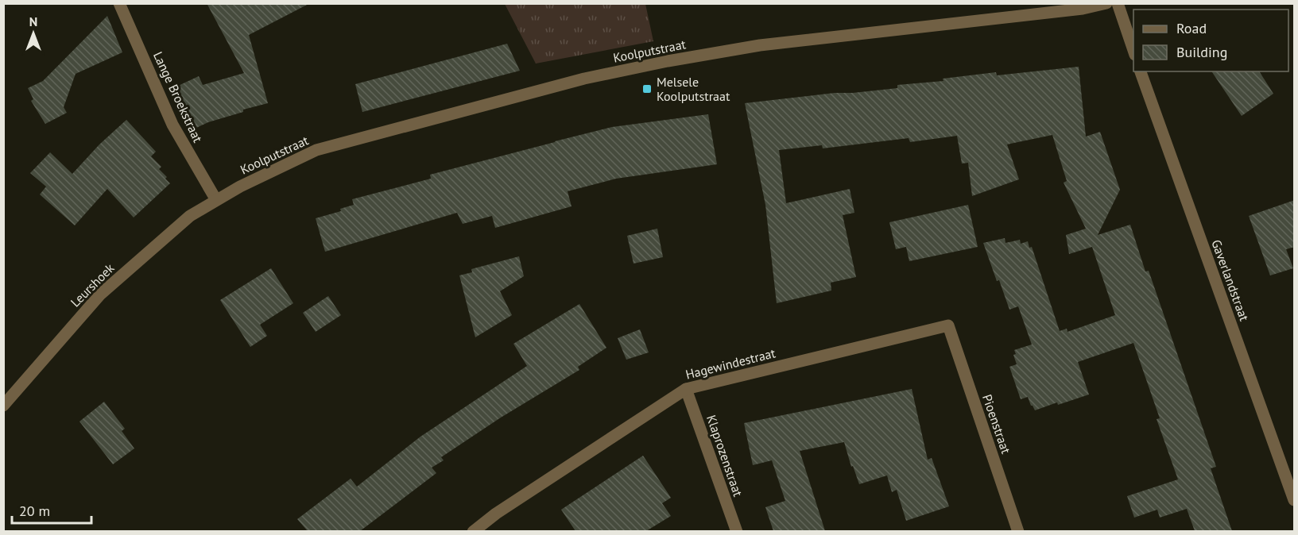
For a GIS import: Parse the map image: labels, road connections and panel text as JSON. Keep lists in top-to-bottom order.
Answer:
{
  "streets": {
    "street": [
      "Koolputstraat",
      "Lange Broekstraat",
      "Gaverlandstraat",
      "Leurshoek",
      "Hagewindestraat",
      "Pioenstraat",
      "Klaprozenstraat"
    ]
  },
  "crossings": [
    ["Koolputstraat", "Lange Broekstraat"],
    ["Koolputstraat", "Leurshoek"],
    ["Lange Broekstraat", "Leurshoek"],
    ["Hagewindestraat", "Pioenstraat"],
    ["Hagewindestraat", "Klaprozenstraat"]
  ],
  "places": {
    "transit": ["Melsele Koolputstraat"]
  },
  "legend": ["Road", "Building"],
  "scale_bar": "20 m",
  "north": "top"
}
